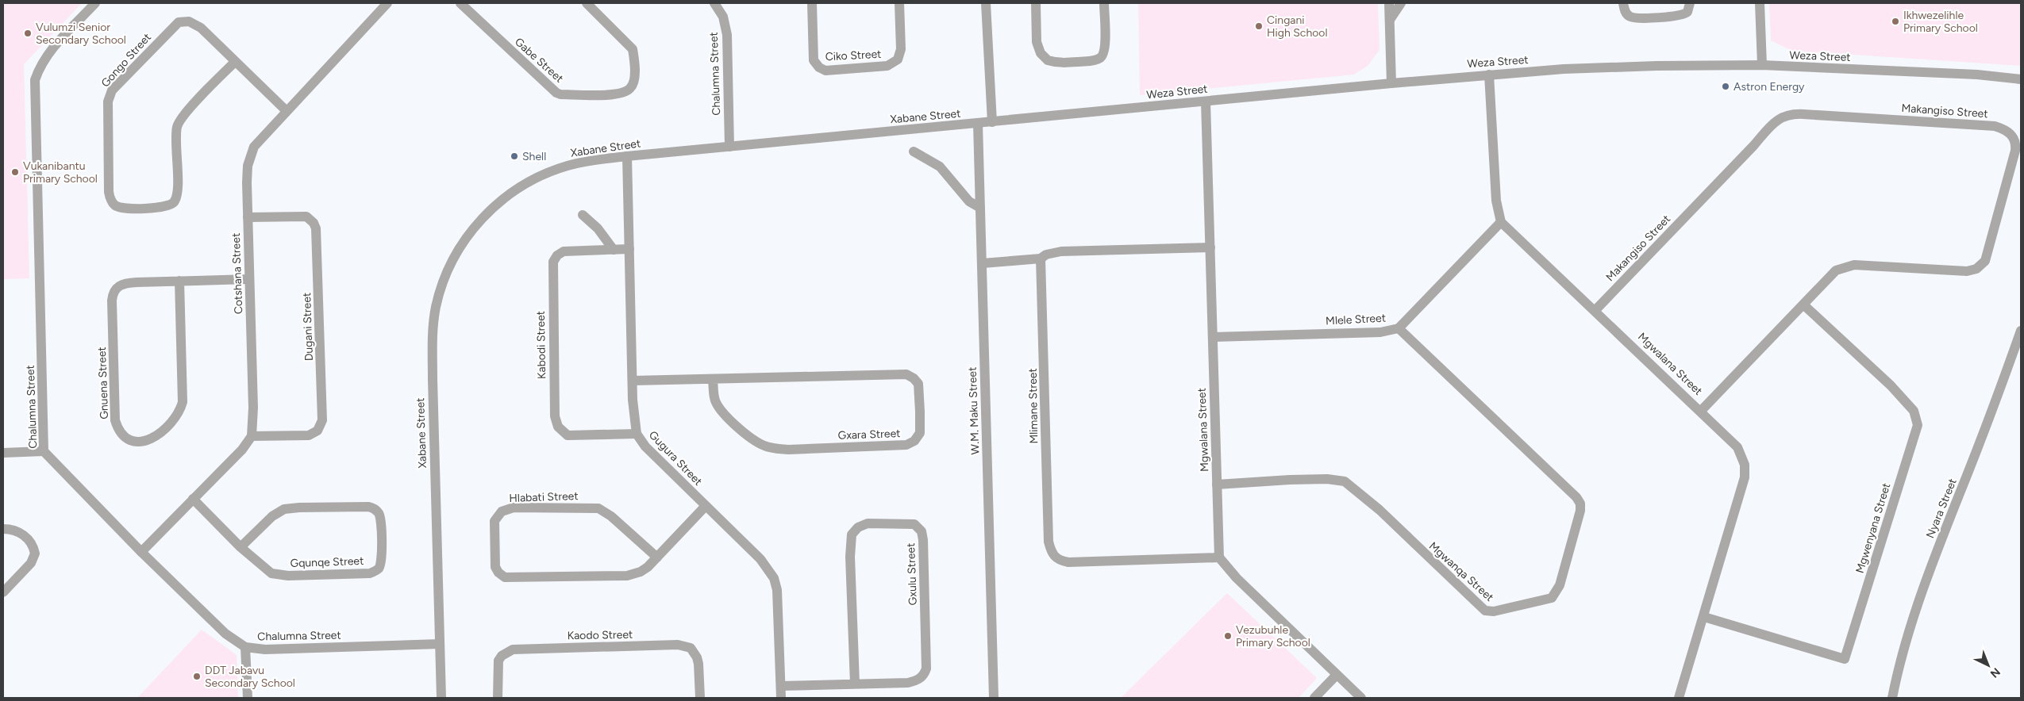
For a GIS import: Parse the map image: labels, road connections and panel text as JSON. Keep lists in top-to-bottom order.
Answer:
{
  "streets": {
    "street": [
      "Ciko Street",
      "Weza Street",
      "Gongo Street",
      "Gabe Street",
      "Chalumna Street",
      "Makangiso Street",
      "Xabane Street",
      "Cotshana Street",
      "Mlele Street",
      "Dugani Street",
      "Kabodi Street",
      "Mgwalana Street",
      "Gnuena Street",
      "Mlimane Street",
      "W.M. Maku Street",
      "Gxara Street",
      "Gugura Street",
      "Hlabati Street",
      "Nyara Street",
      "Mgwenyana Street",
      "Gqunqe Street",
      "Mgwanqa Street",
      "Gxulu Street",
      "Kaodo Street"
    ]
  },
  "crossings": [
    ["Weza Street", "Xabane Street"],
    ["Weza Street", "Mgwalana Street"],
    ["Weza Street", "W.M. Maku Street"],
    ["Gongo Street", "Cotshana Street"],
    ["Chalumna Street", "Xabane Street"],
    ["Makangiso Street", "Mgwalana Street"],
    ["Makangiso Street", "Mgwenyana Street"],
    ["Xabane Street", "W.M. Maku Street"],
    ["Xabane Street", "Gugura Street"],
    ["Cotshana Street", "Dugani Street"],
    ["Cotshana Street", "Gnuena Street"],
    ["Mlele Street", "Mgwalana Street"],
    ["Mlele Street", "Mgwanqa Street"],
    ["Kabodi Street", "Gugura Street"],
    ["Mgwalana Street", "Mlimane Street"],
    ["Mgwalana Street", "Mgwenyana Street"],
    ["Mgwalana Street", "Mgwanqa Street"],
    ["Gxara Street", "Gugura Street"],
    ["Gugura Street", "Hlabati Street"],
    ["Gugura Street", "Gxulu Street"]
  ],
  "places": [
    "Ikhwezelihle Primary School",
    "Cingani High School",
    "Vulumzi Senior Secondary School",
    "Astron Energy",
    "Shell",
    "Vukanibantu Primary School",
    "Vezubuhle Primary School",
    "DDT Jabavu Secondary School"
  ],
  "north": "bottom right"
}
